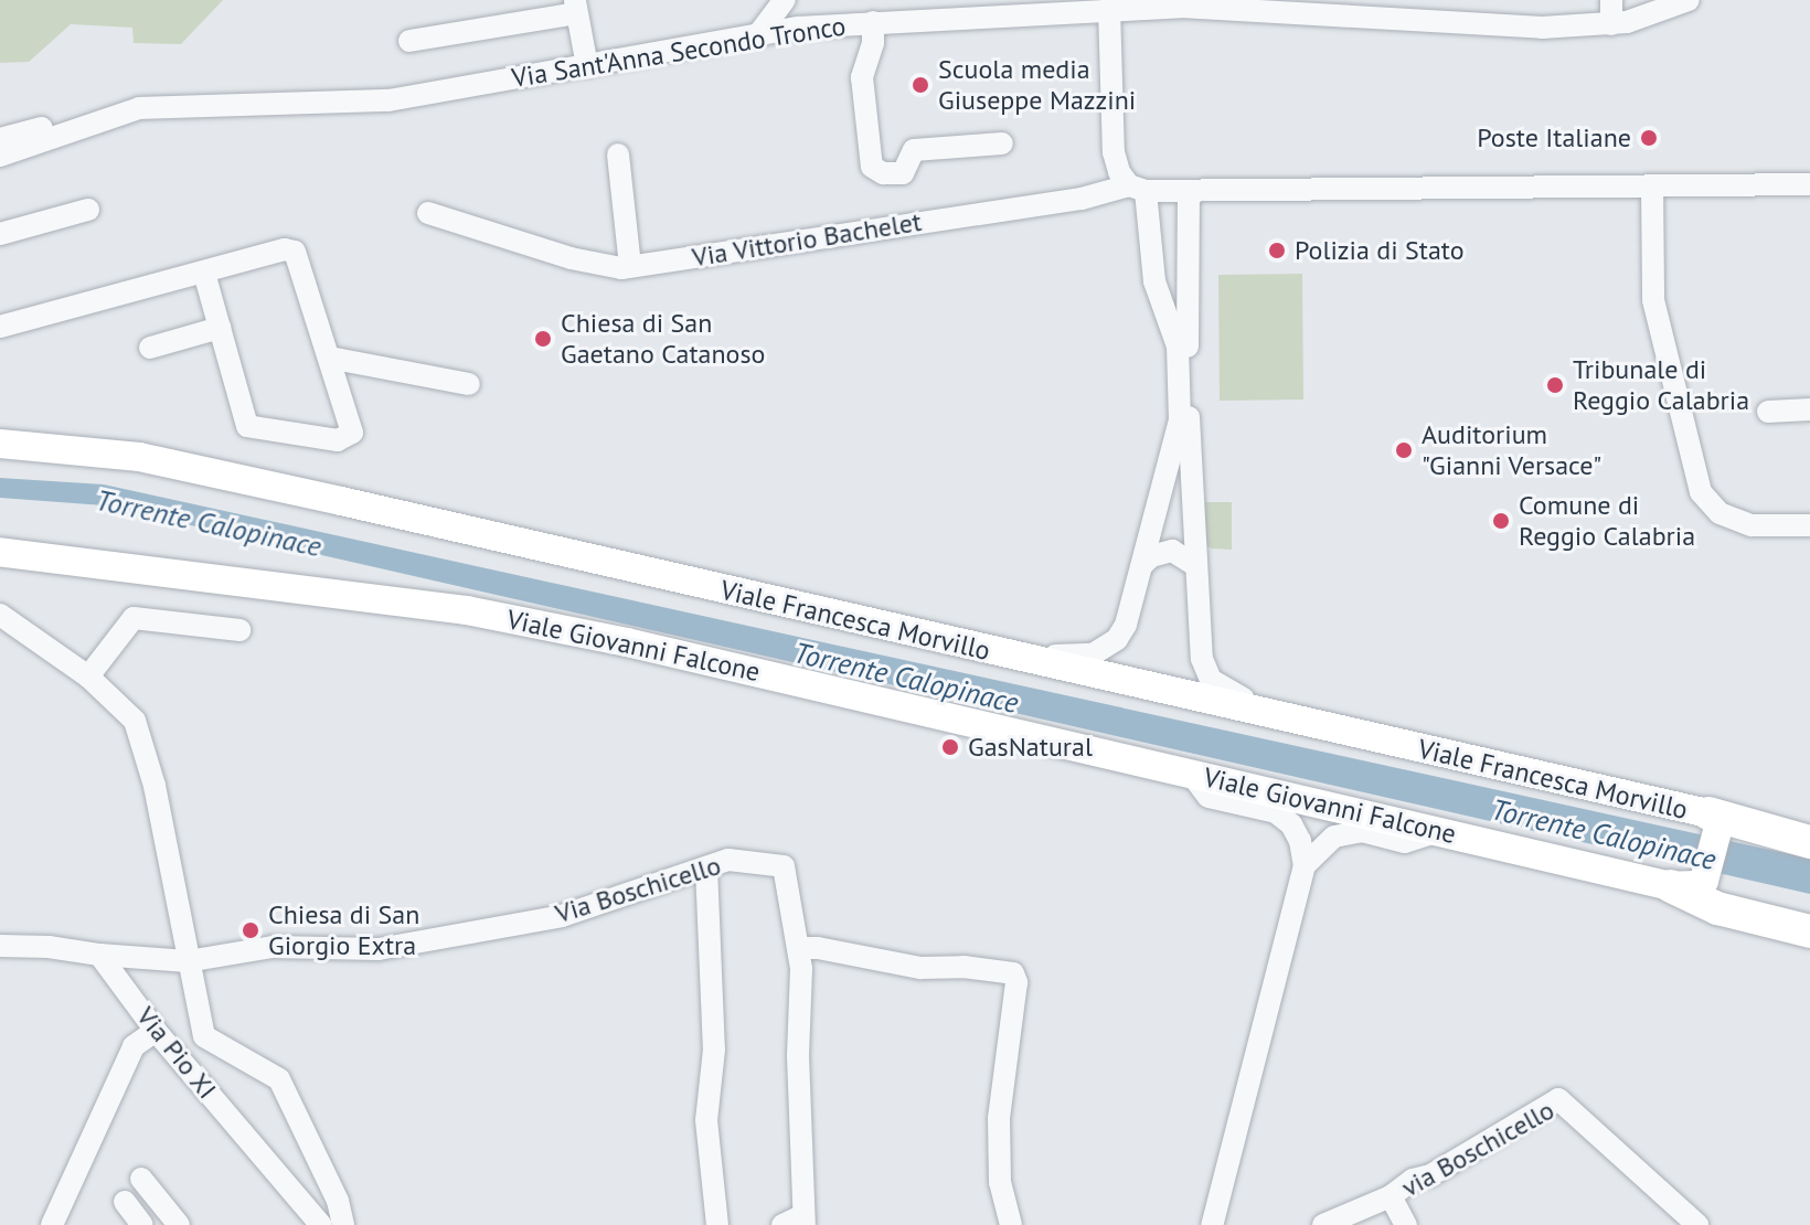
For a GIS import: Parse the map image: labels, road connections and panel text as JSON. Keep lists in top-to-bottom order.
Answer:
{
  "streets": {
    "main road": ["Viale Francesca Morvillo", "Viale Giovanni Falcone"],
    "street": [
      "Via Sant'Anna Secondo Tronco",
      "Via Vittorio Bachelet",
      "Via Boschicello",
      "Via Pio XI",
      "via Boschicello"
    ]
  },
  "crossings": [
    ["Via Boschicello", "Via Pio XI"]
  ],
  "water": ["Torrente Calopinace"],
  "places": [
    "Scuola media Giuseppe Mazzini",
    "Poste Italiane",
    "Polizia di Stato",
    "Chiesa di San Gaetano Catanoso",
    "Tribunale di Reggio Calabria",
    "Auditorium \"Gianni Versace\"",
    "Comune di Reggio Calabria",
    "GasNatural",
    "Chiesa di San Giorgio Extra"
  ]
}
